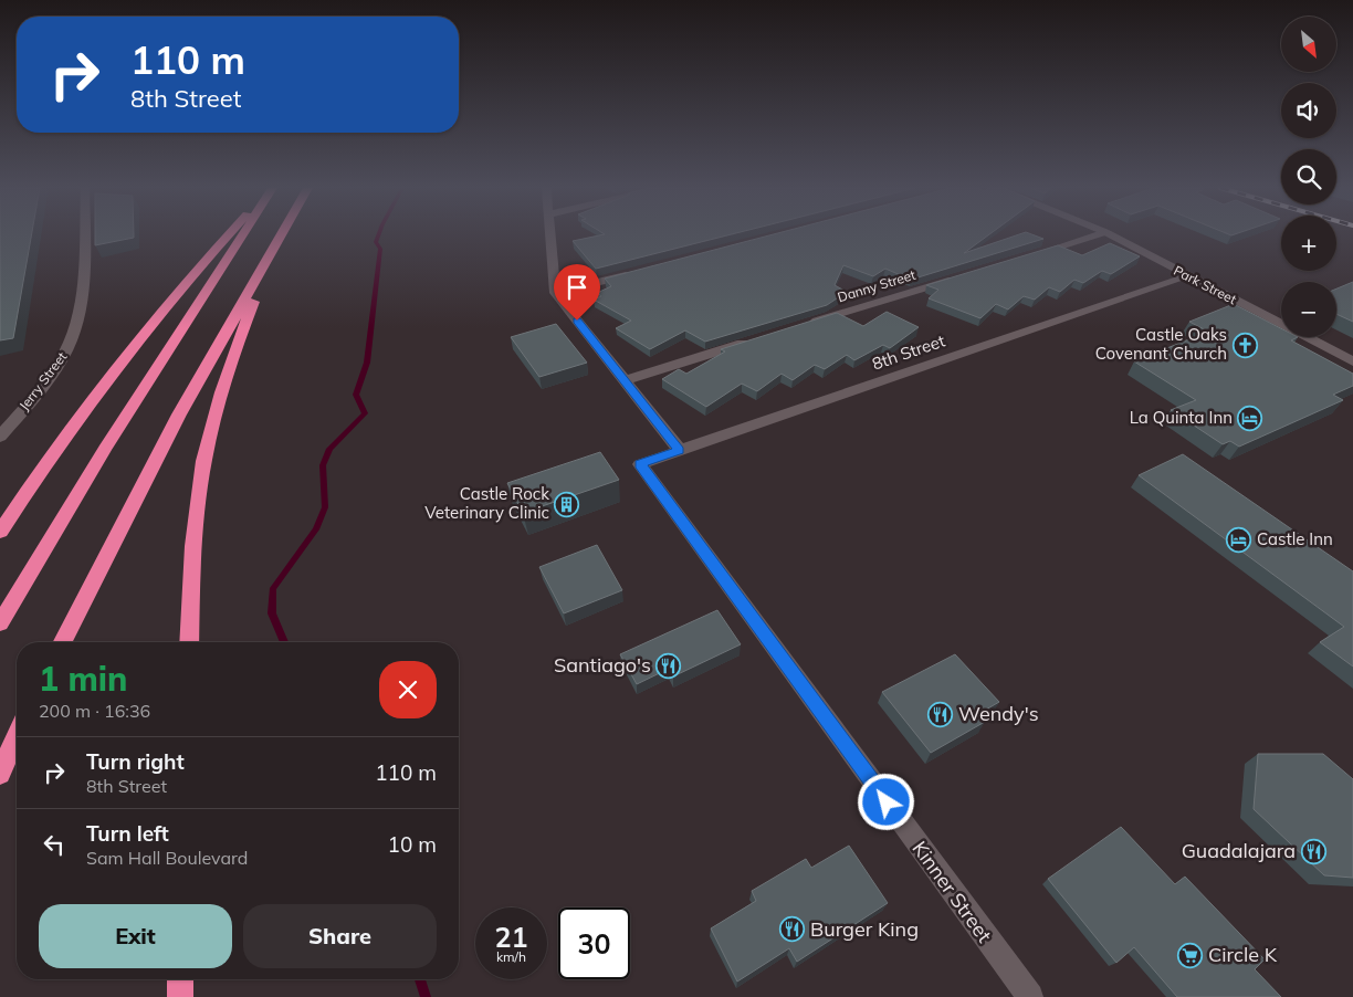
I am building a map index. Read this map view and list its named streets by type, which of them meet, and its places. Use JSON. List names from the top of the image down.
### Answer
{
  "streets": {
    "street": [
      "Park Street",
      "Danny Street",
      "8th Street",
      "Jerry Street",
      "Kinner Street"
    ]
  },
  "crossings": [
    ["Park Street", "8th Street"],
    ["8th Street", "Kinner Street"]
  ],
  "places": {
    "church": ["Castle Oaks Covenant Church"],
    "hotel": ["La Quinta Inn", "Castle Inn"],
    "building": ["Castle Rock Veterinary Clinic"],
    "restaurant": [
      "Santiago's",
      "Wendy's",
      "Guadalajara",
      "Burger King"
    ],
    "supermarket": ["Circle K"]
  },
  "north": "bottom right",
  "page": {
    "map_buttons": ["+", "−"],
    "turn": ["110 m", "8th Street"],
    "heading": ["1 min", "200 m · 16:36"],
    "list": [
      {
        "name": "Turn right",
        "note": "8th Street",
        "value": "110 m"
      },
      {
        "name": "Turn left",
        "note": "Sam Hall Boulevard",
        "value": "10 m"
      }
    ],
    "buttons": ["Exit", "Share"],
    "speed": "21 km/h",
    "limit": "30"
  }
}
